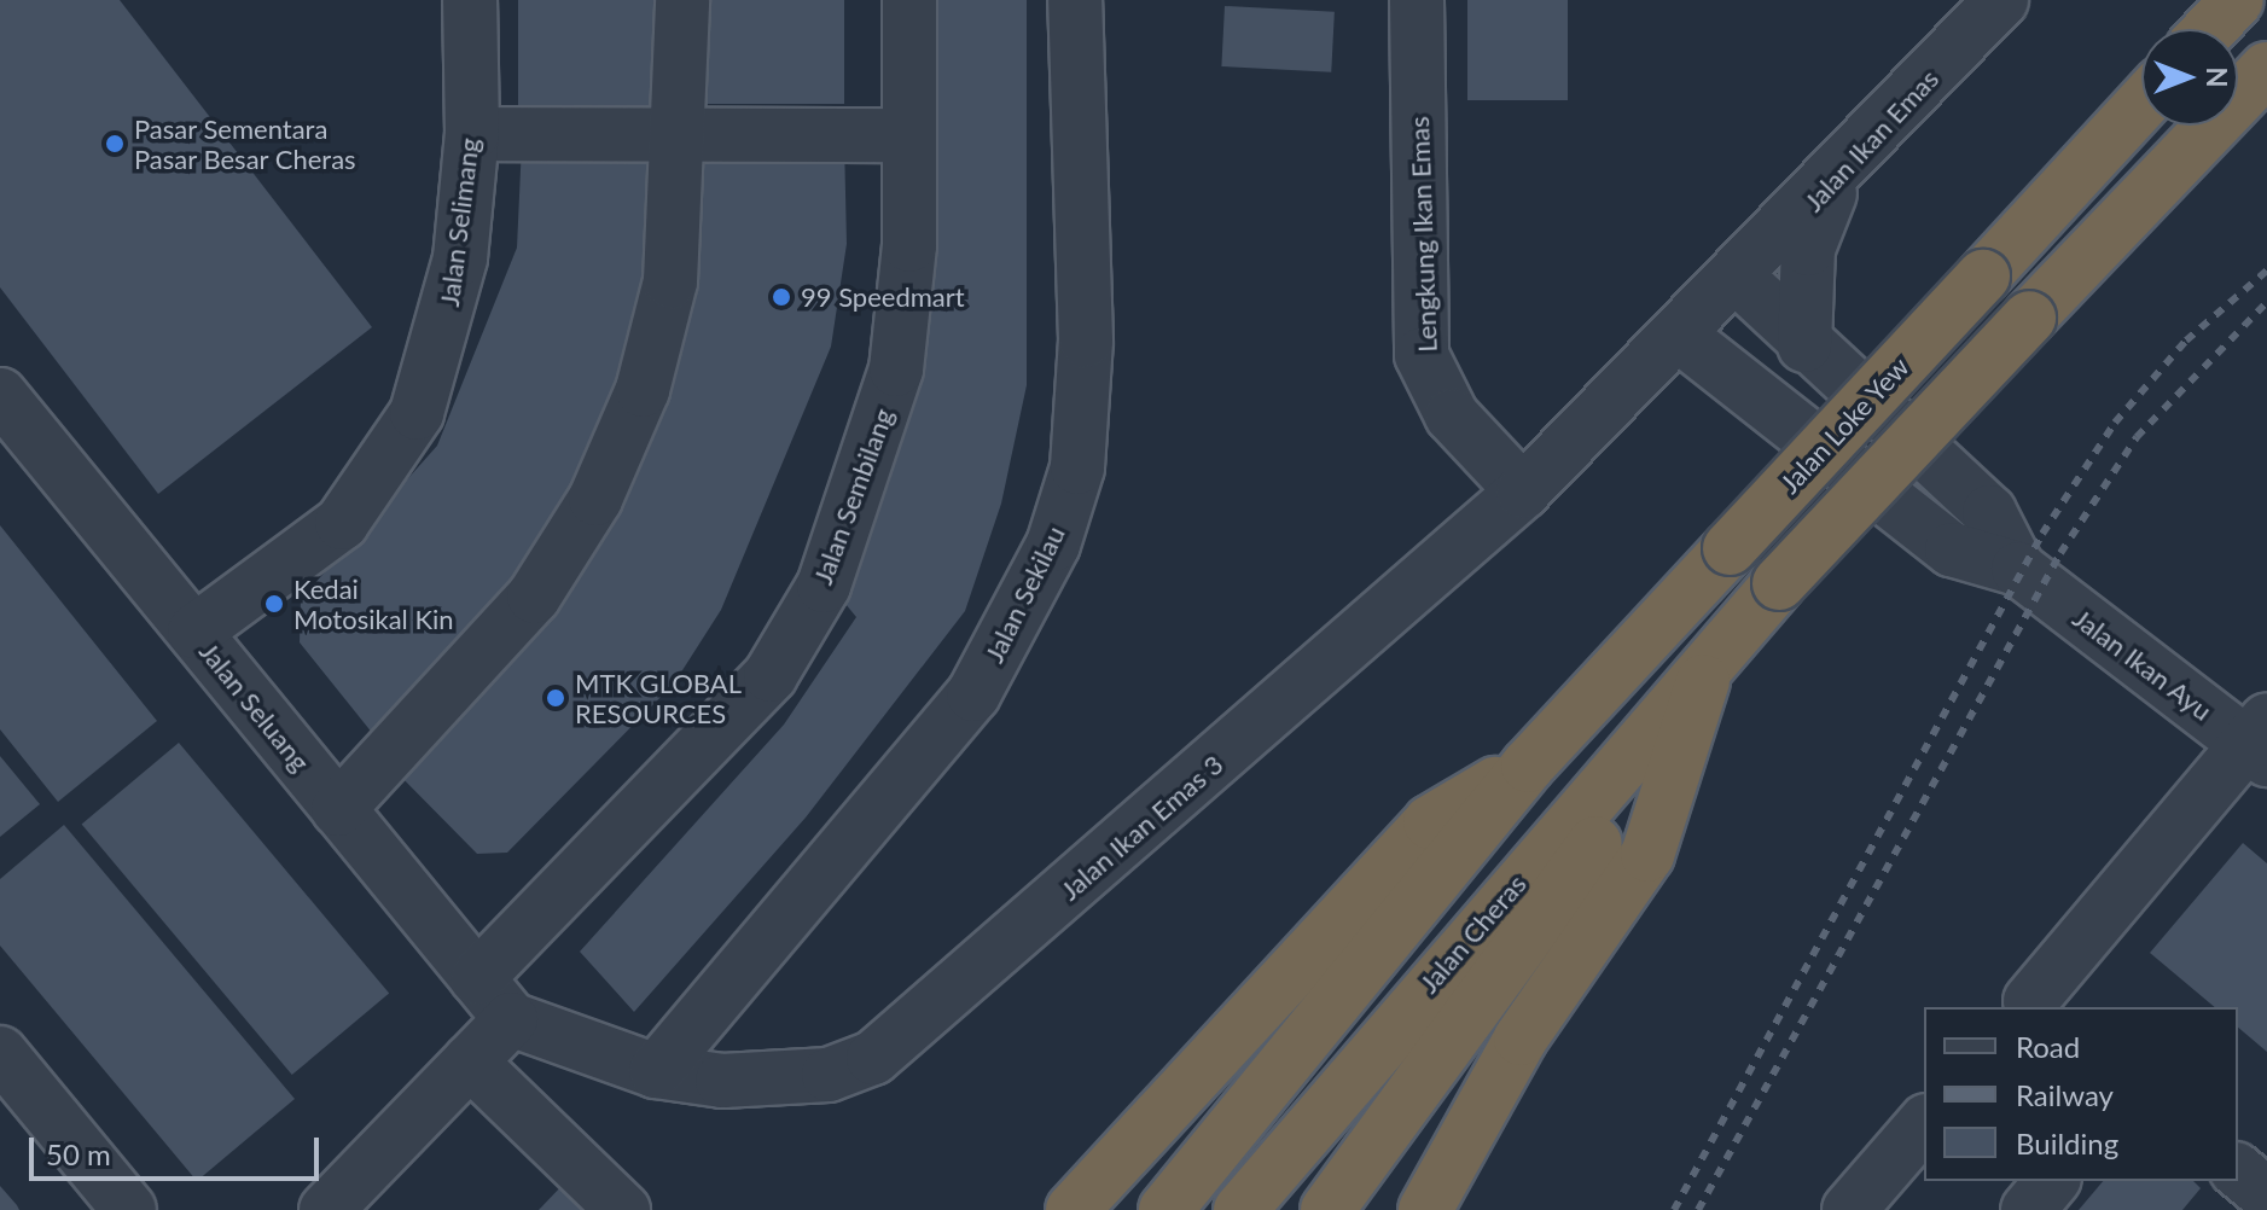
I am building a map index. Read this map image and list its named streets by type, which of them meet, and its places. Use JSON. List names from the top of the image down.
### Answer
{
  "streets": {
    "highway": ["Jalan Loke Yew", "Jalan Cheras"],
    "street": [
      "Jalan Ikan Emas",
      "Jalan Selimang",
      "Lengkung Ikan Emas",
      "Jalan Sembilang",
      "Jalan Sekilau",
      "Jalan Ikan Ayu",
      "Jalan Seluang",
      "Jalan Ikan Emas 3"
    ]
  },
  "crossings": [
    ["Jalan Ikan Emas", "Jalan Ikan Ayu"],
    ["Jalan Ikan Emas", "Jalan Ikan Emas 3"],
    ["Jalan Selimang", "Jalan Seluang"],
    ["Lengkung Ikan Emas", "Jalan Ikan Emas 3"],
    ["Jalan Sembilang", "Jalan Seluang"],
    ["Jalan Sekilau", "Jalan Ikan Emas 3"],
    ["Jalan Ikan Ayu", "Jalan Ikan Emas 3"],
    ["Jalan Seluang", "Jalan Ikan Emas 3"]
  ],
  "places": [
    "Pasar Sementara Pasar Besar Cheras",
    "99 Speedmart",
    "Kedai Motosikal Kin",
    "MTK GLOBAL RESOURCES"
  ],
  "legend": ["Road", "Railway", "Building"],
  "scale_bar": "50 m",
  "north": "right"
}
